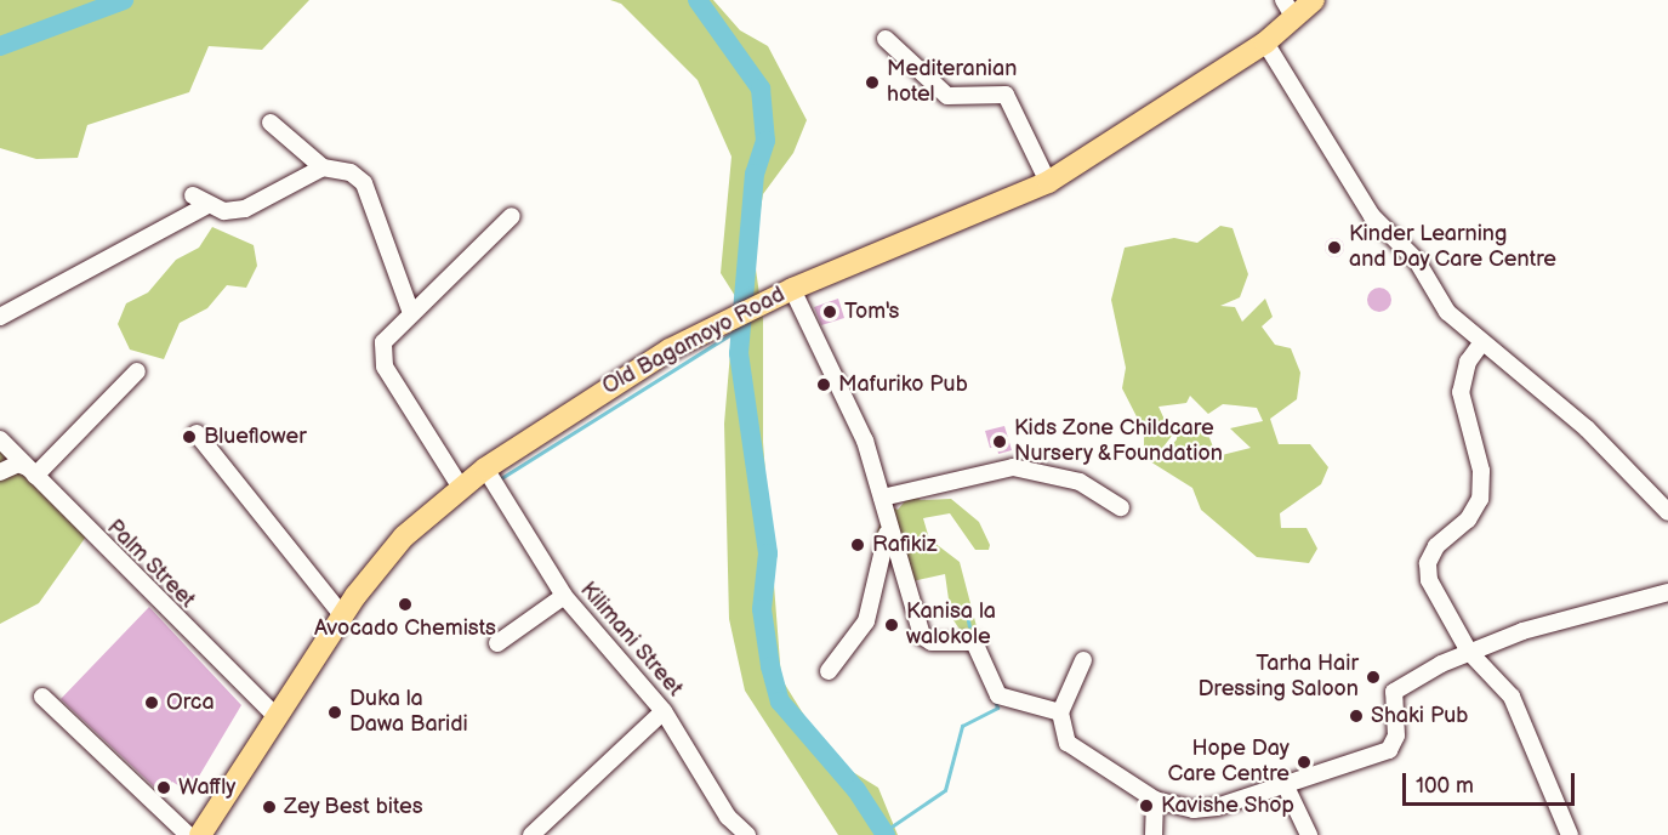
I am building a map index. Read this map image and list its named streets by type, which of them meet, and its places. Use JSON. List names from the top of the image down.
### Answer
{
  "streets": {
    "main road": ["Old Bagamoyo Road"],
    "street": ["Palm Street", "Kilimani Street"]
  },
  "crossings": [
    ["Old Bagamoyo Road", "Palm Street"],
    ["Old Bagamoyo Road", "Kilimani Street"]
  ],
  "places": [
    "Mediteranian hotel",
    "Kinder Learning and Day Care Centre",
    "Tom's",
    "Mafuriko Pub",
    "Blueflower",
    "Kids Zone Childcare Nursery &Foundation",
    "Rafikiz",
    "Avocado Chemists",
    "Kanisa la walokole",
    "Tarha Hair Dressing Saloon",
    "Orca",
    "Duka la Dawa Baridi",
    "Shaki Pub",
    "Hope Day Care Centre",
    "Waffly",
    "Kavishe Shop",
    "Zey Best bites"
  ],
  "scale_bar": "100 m"
}
